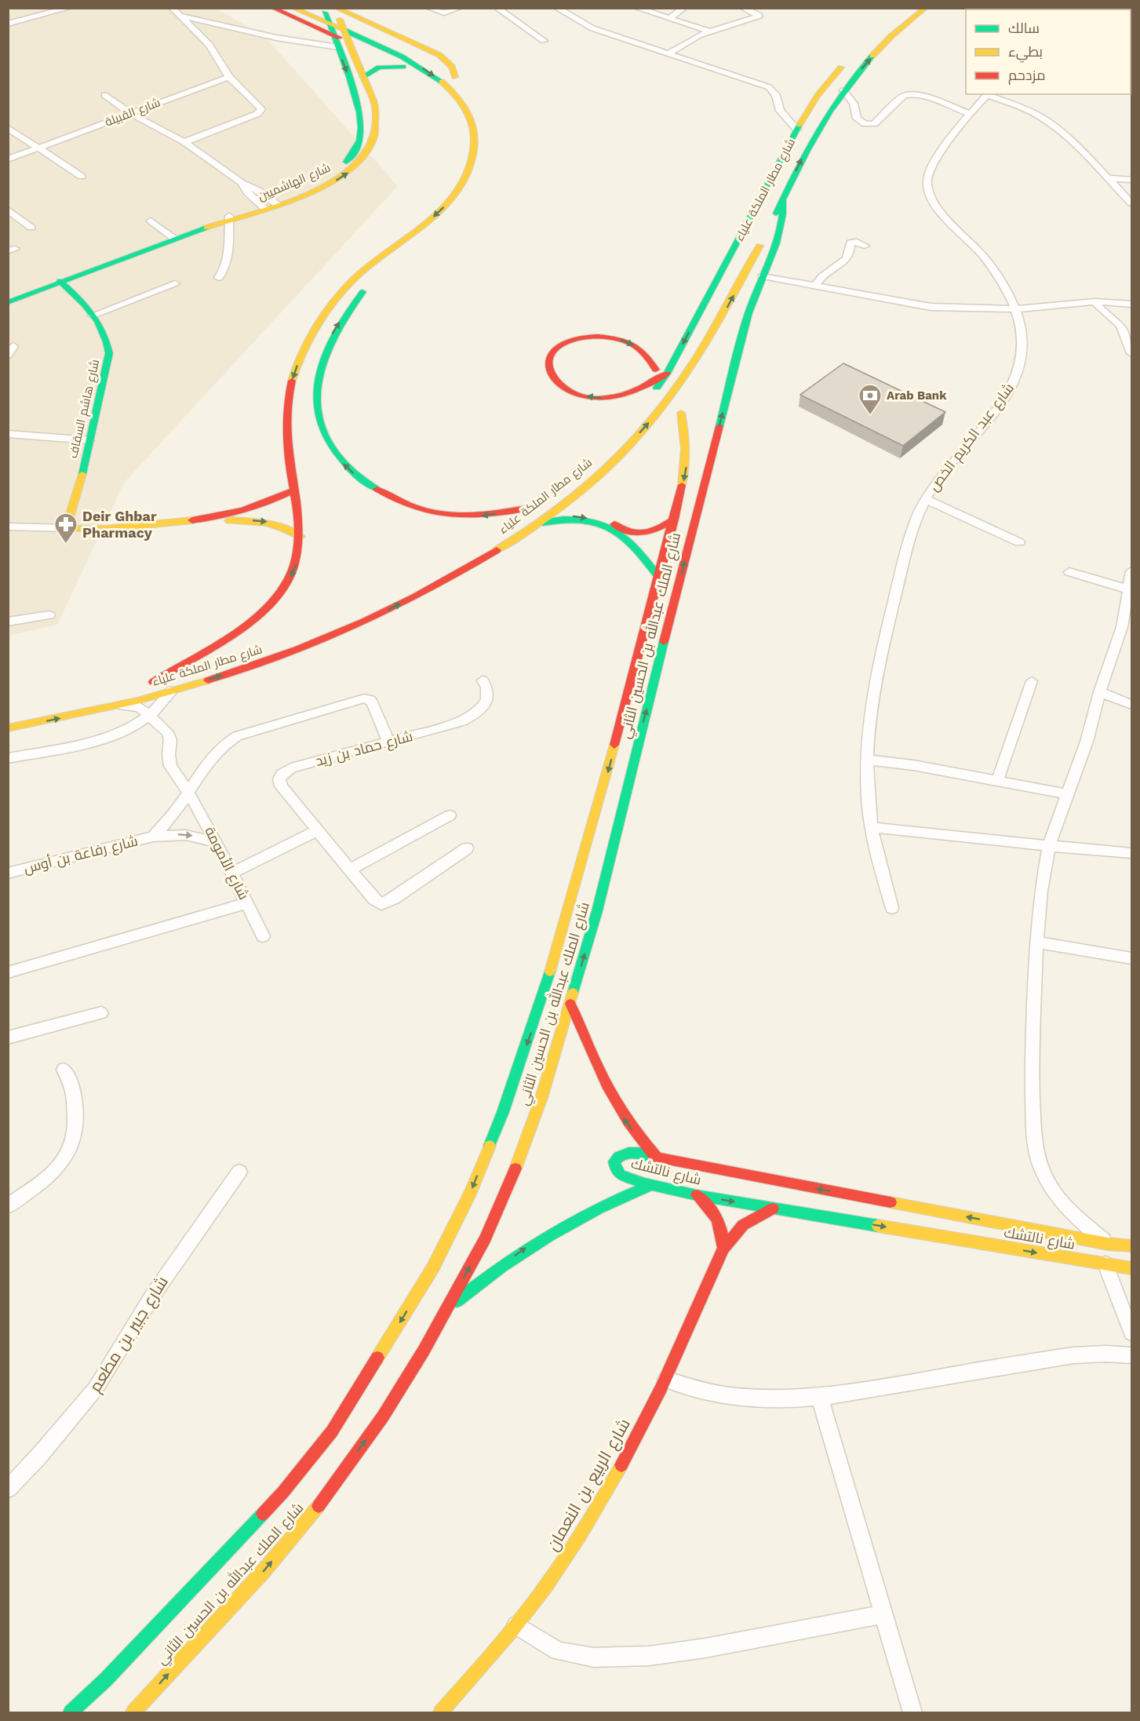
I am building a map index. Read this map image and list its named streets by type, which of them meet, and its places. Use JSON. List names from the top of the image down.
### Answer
{
  "streets": {
    "main road": [
      "شارع الهاشميين",
      "شارع مطار الملكة علياء",
      "شارع هاشم السقاف",
      "شارع الملك عبدالله بن الحسين الثاني",
      "شارع نالتشك",
      "شارع الربيع بن النعمان"
    ],
    "street": [
      "شارع القبيلة",
      "شارع عبد الكريم الخص",
      "شارع حماد بن زيد",
      "شارع رفاعة بن أوس",
      "شارع الأمومة",
      "شارع جبير بن مطعم"
    ]
  },
  "crossings": [
    ["شارع الهاشميين", "شارع هاشم السقاف"],
    ["شارع مطار الملكة علياء", "شارع الملك عبدالله بن الحسين الثاني"],
    ["شارع مطار الملكة علياء", "شارع الأمومة"],
    ["شارع حماد بن زيد", "شارع رفاعة بن أوس"],
    ["شارع رفاعة بن أوس", "شارع الأمومة"],
    ["شارع نالتشك", "شارع الربيع بن النعمان"]
  ],
  "places": {
    "bank": ["Arab Bank"],
    "pharmacy": ["Deir Ghbar Pharmacy"]
  },
  "legend": ["سالك", "بطيء", "مزدحم"]
}
